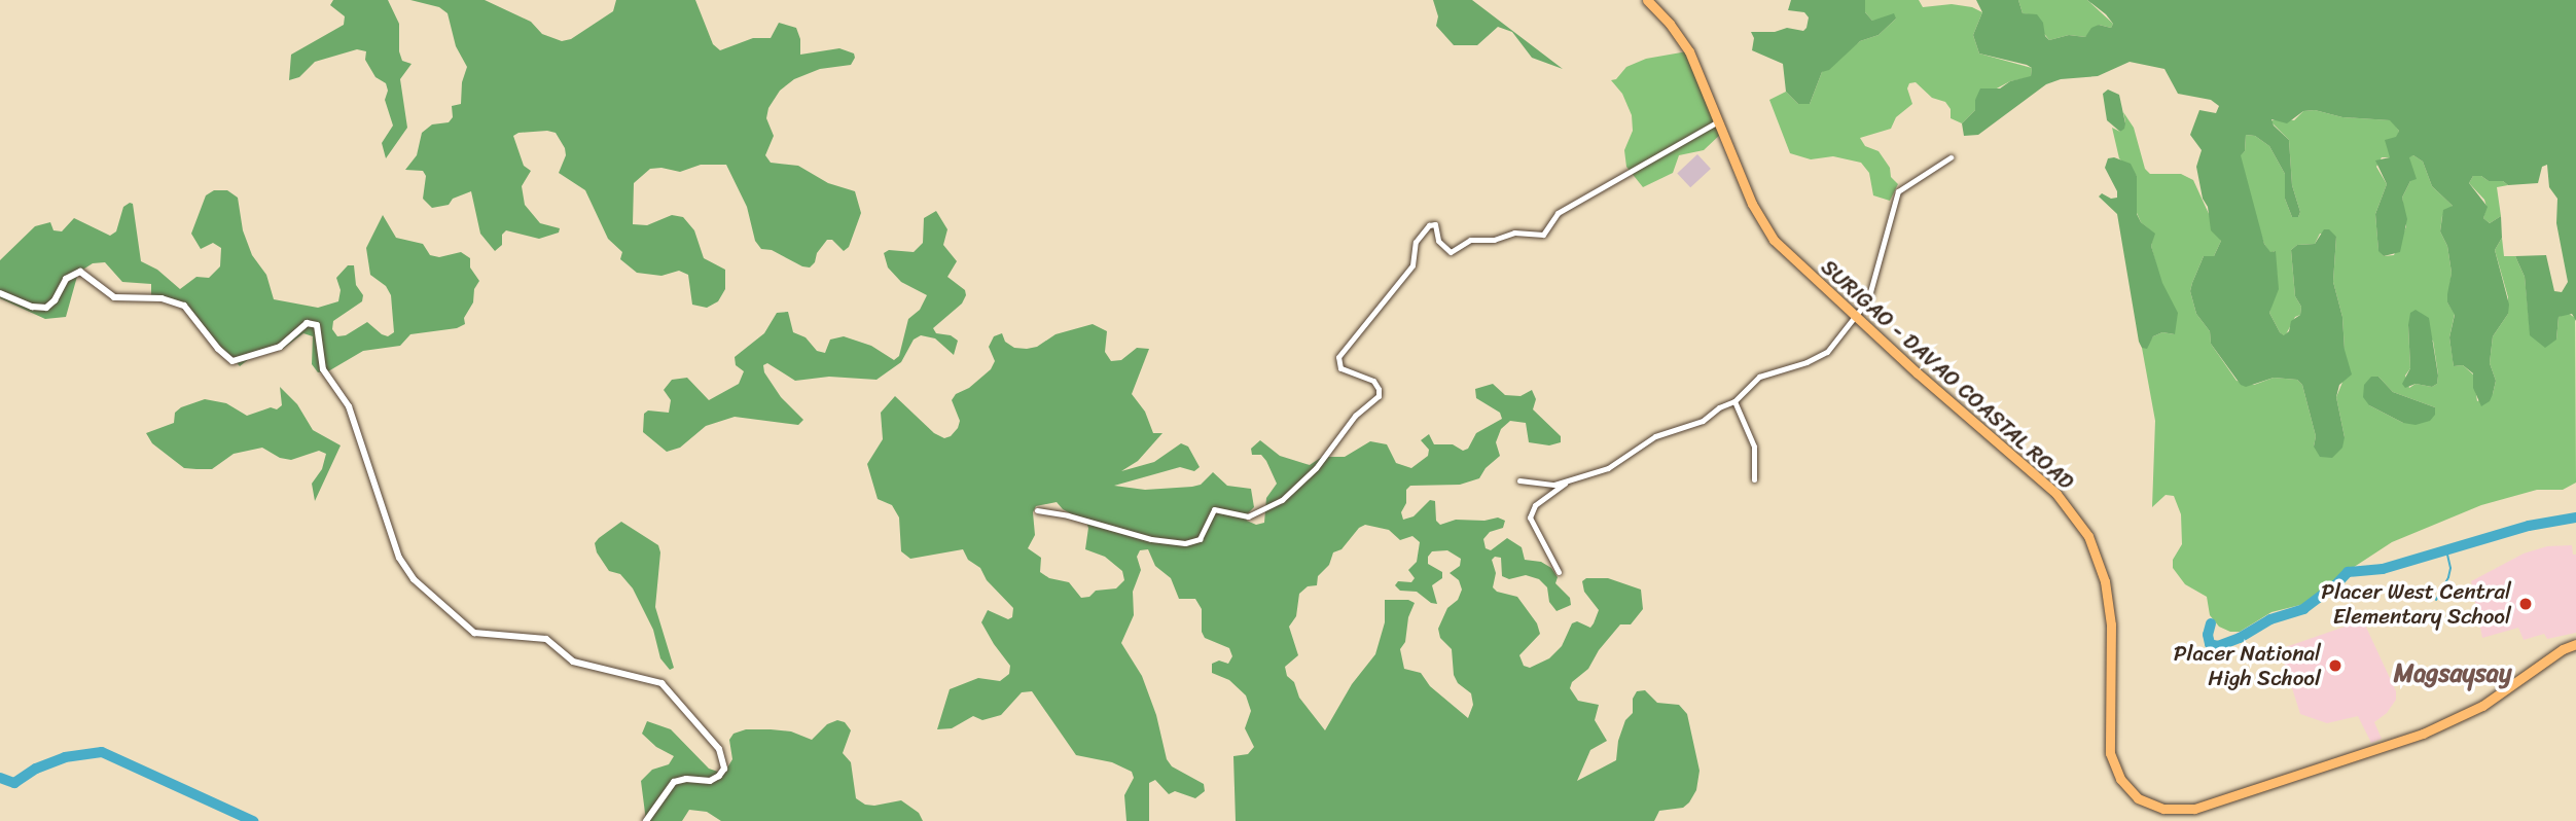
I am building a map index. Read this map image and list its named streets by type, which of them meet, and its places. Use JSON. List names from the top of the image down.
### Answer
{
  "streets": {
    "highway": ["SURIGAO - DAVAO COASTAL ROAD"]
  },
  "districts": ["Magsaysay"],
  "places": ["Placer West Central Elementary School", "Placer National High School"]
}
